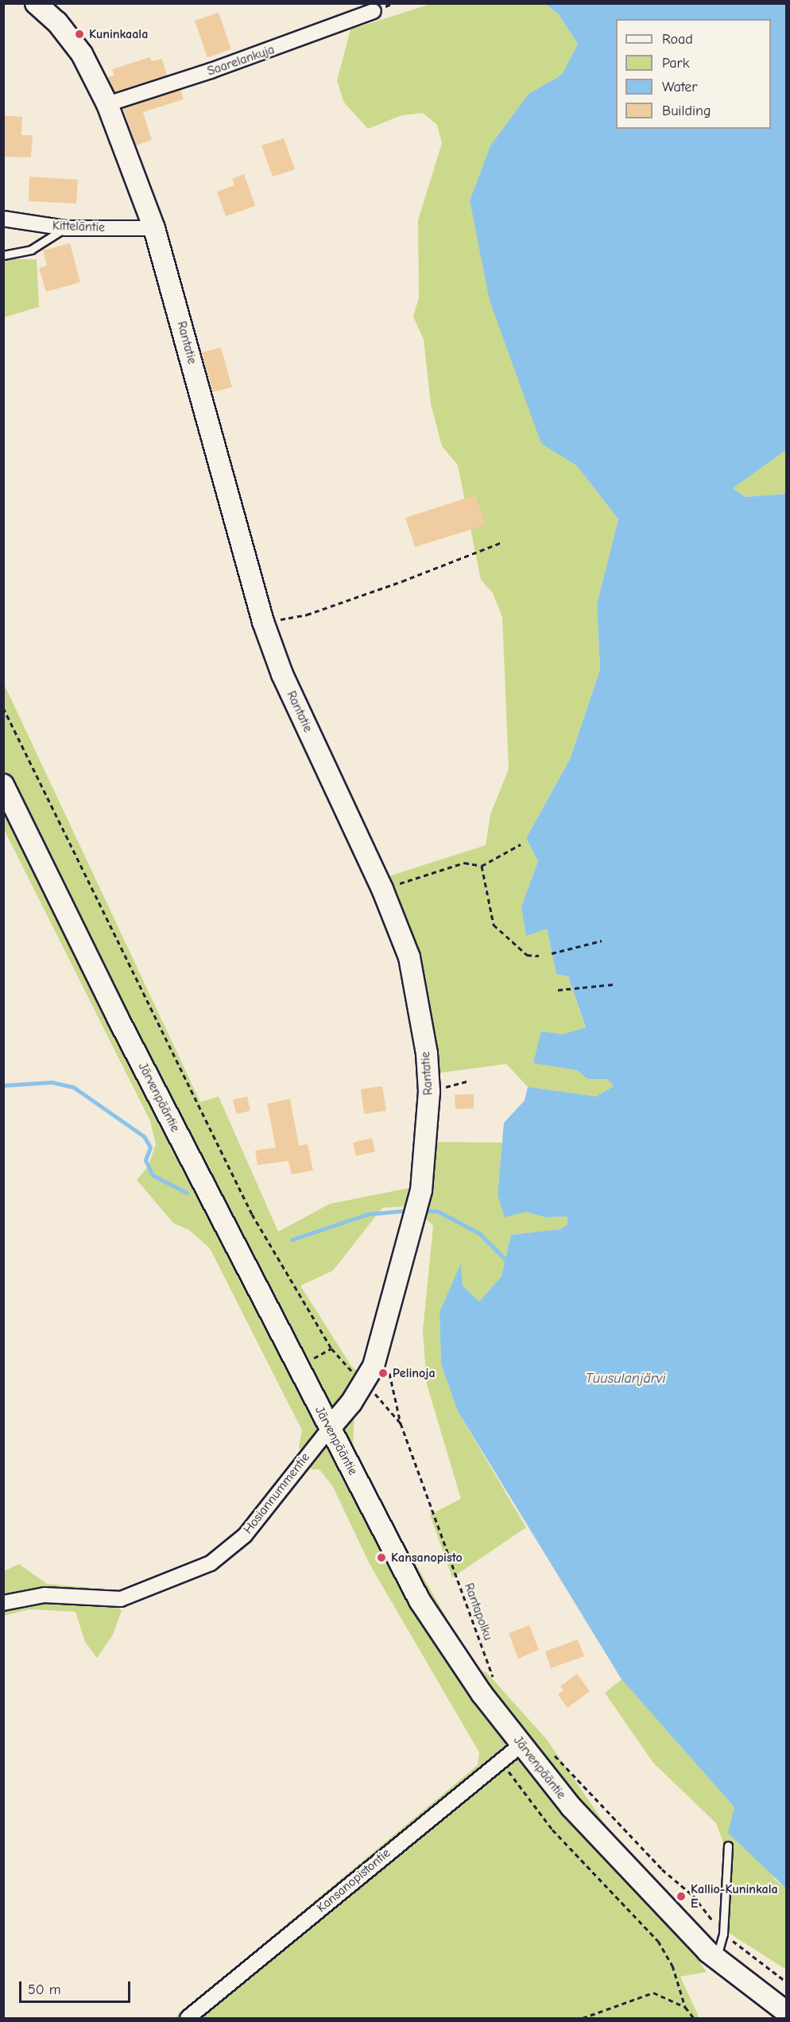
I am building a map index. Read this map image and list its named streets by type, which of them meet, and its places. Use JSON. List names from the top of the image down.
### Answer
{
  "streets": {
    "street": [
      "Saarelankuja",
      "Kitteläntie",
      "Rantatie",
      "Järvenpääntie",
      "Hosiannummentie",
      "Kansanopistontie"
    ],
    "path": ["Rantapolku"]
  },
  "crossings": [
    ["Saarelankuja", "Rantatie"],
    ["Kitteläntie", "Rantatie"],
    ["Rantatie", "Järvenpääntie"],
    ["Rantatie", "Hosiannummentie"],
    ["Rantatie", "Rantapolku"],
    ["Järvenpääntie", "Hosiannummentie"],
    ["Järvenpääntie", "Kansanopistontie"]
  ],
  "water": ["Tuusulanjärvi"],
  "places": [
    "Kuninkaala",
    "Pelinoja",
    "Kansanopisto",
    "Kallio-Kuninkala E"
  ],
  "legend": [
    "Road",
    "Park",
    "Water",
    "Building"
  ],
  "scale_bar": "50 m"
}
